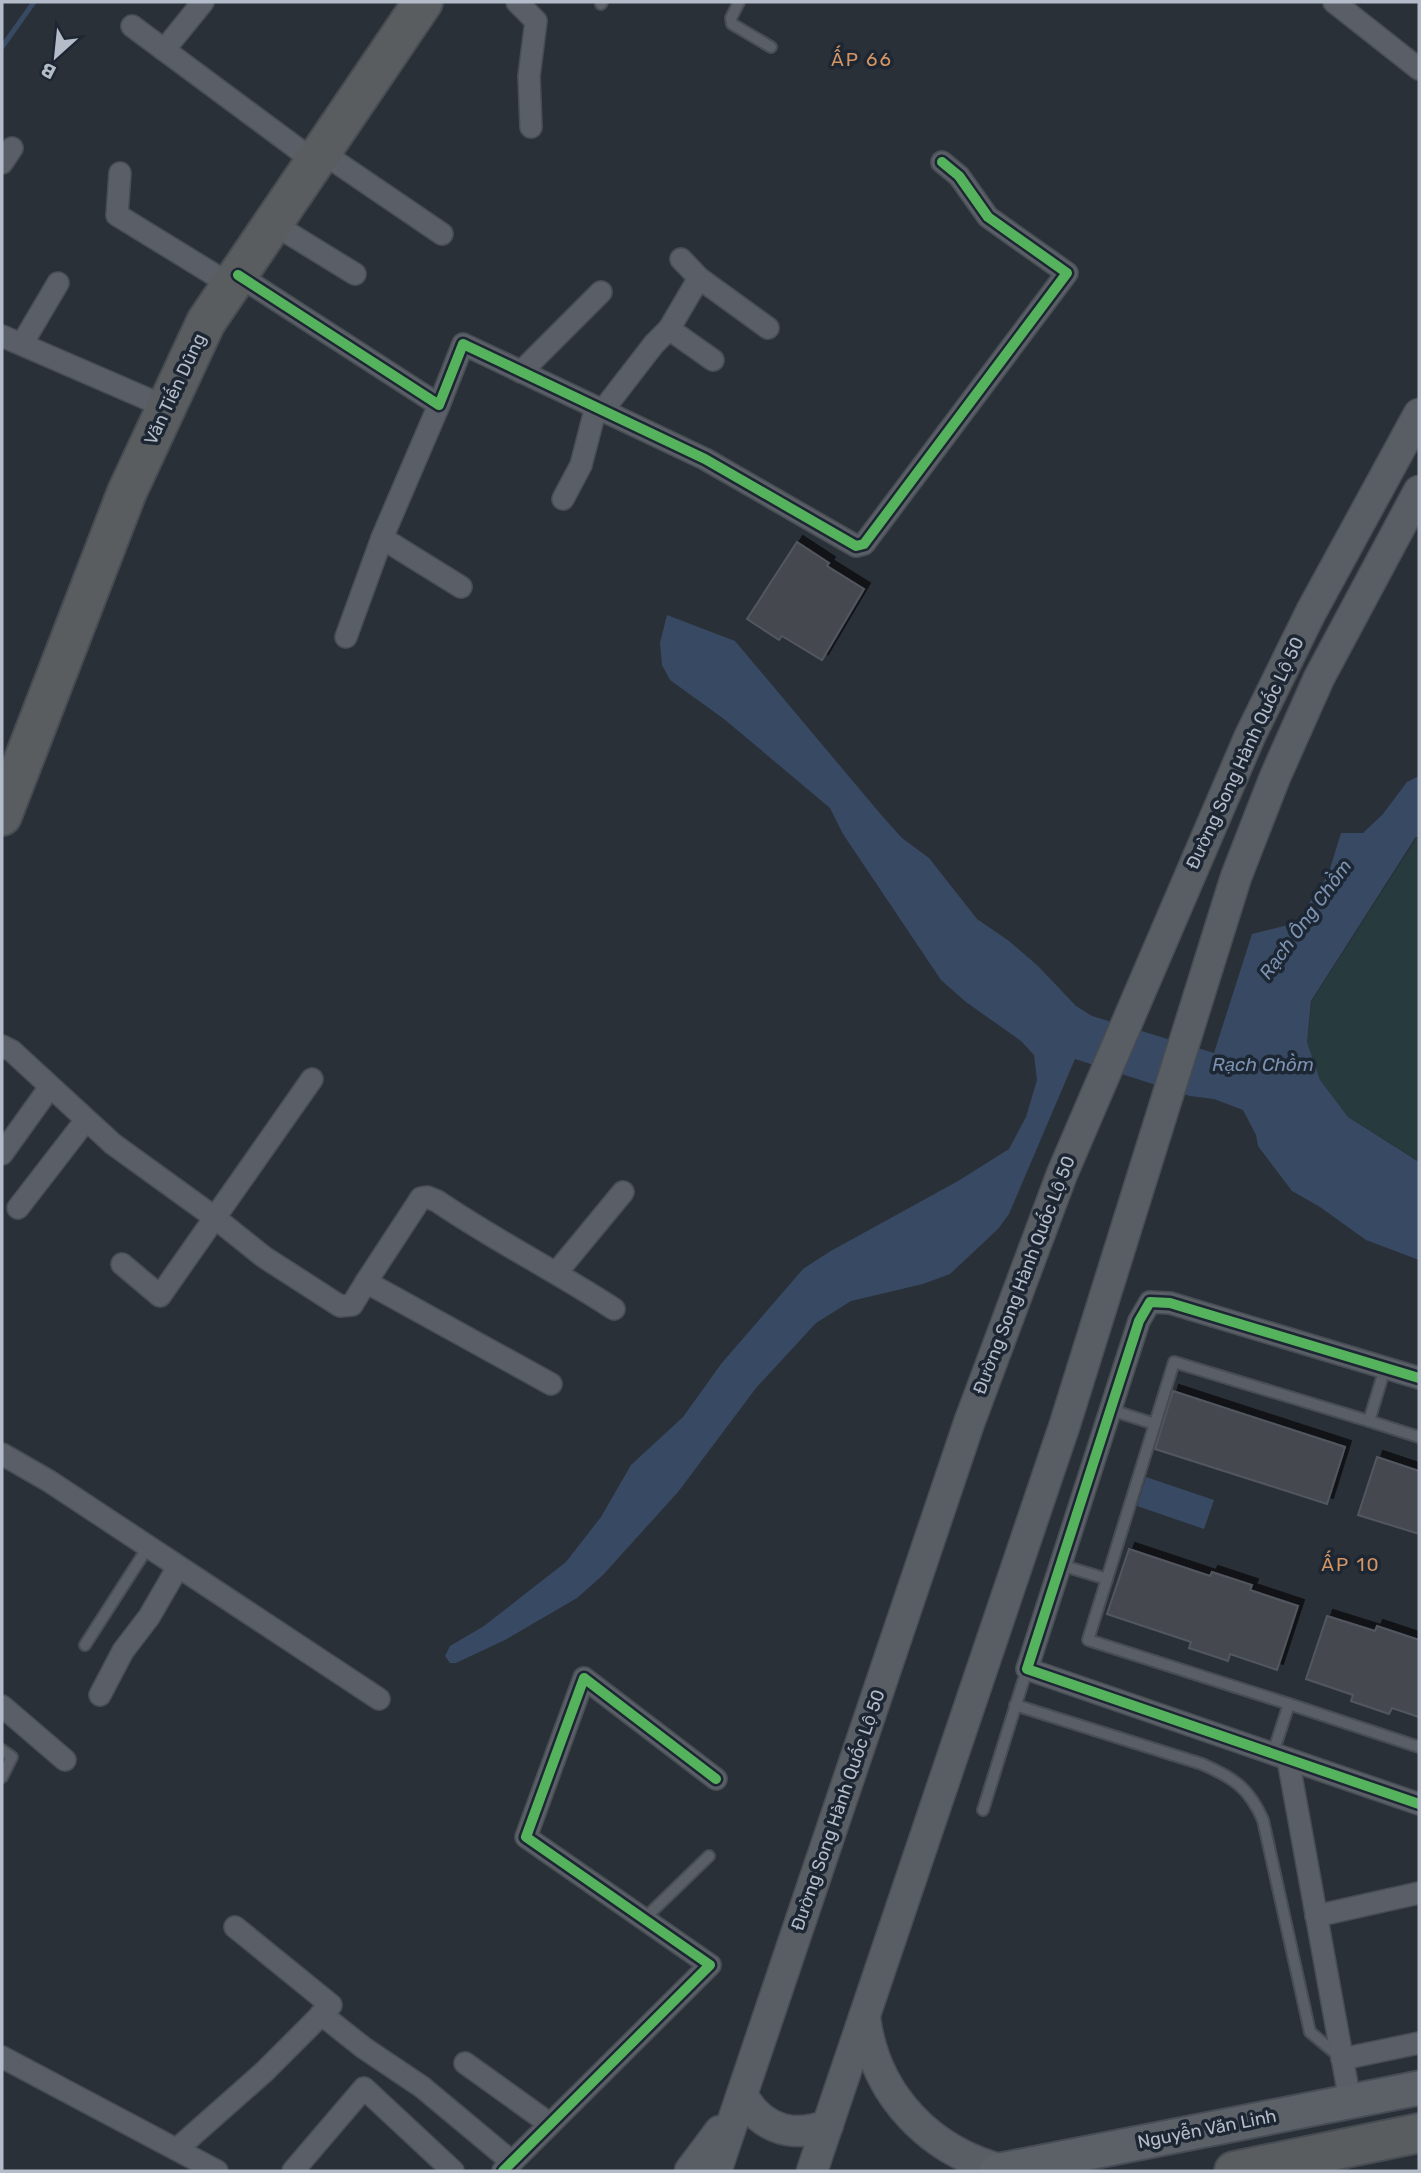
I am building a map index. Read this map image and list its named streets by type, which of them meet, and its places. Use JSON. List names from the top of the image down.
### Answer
{
  "streets": {
    "highway": ["Văn Tiến Dũng"],
    "main road": ["Đường Song Hành Quốc Lộ 50", "Nguyễn Văn Linh"]
  },
  "districts": ["ẤP 66", "ẤP 10"],
  "water": ["Rạch Ông Chồm", "Rạch Chồm"],
  "north": "bottom left"
}
